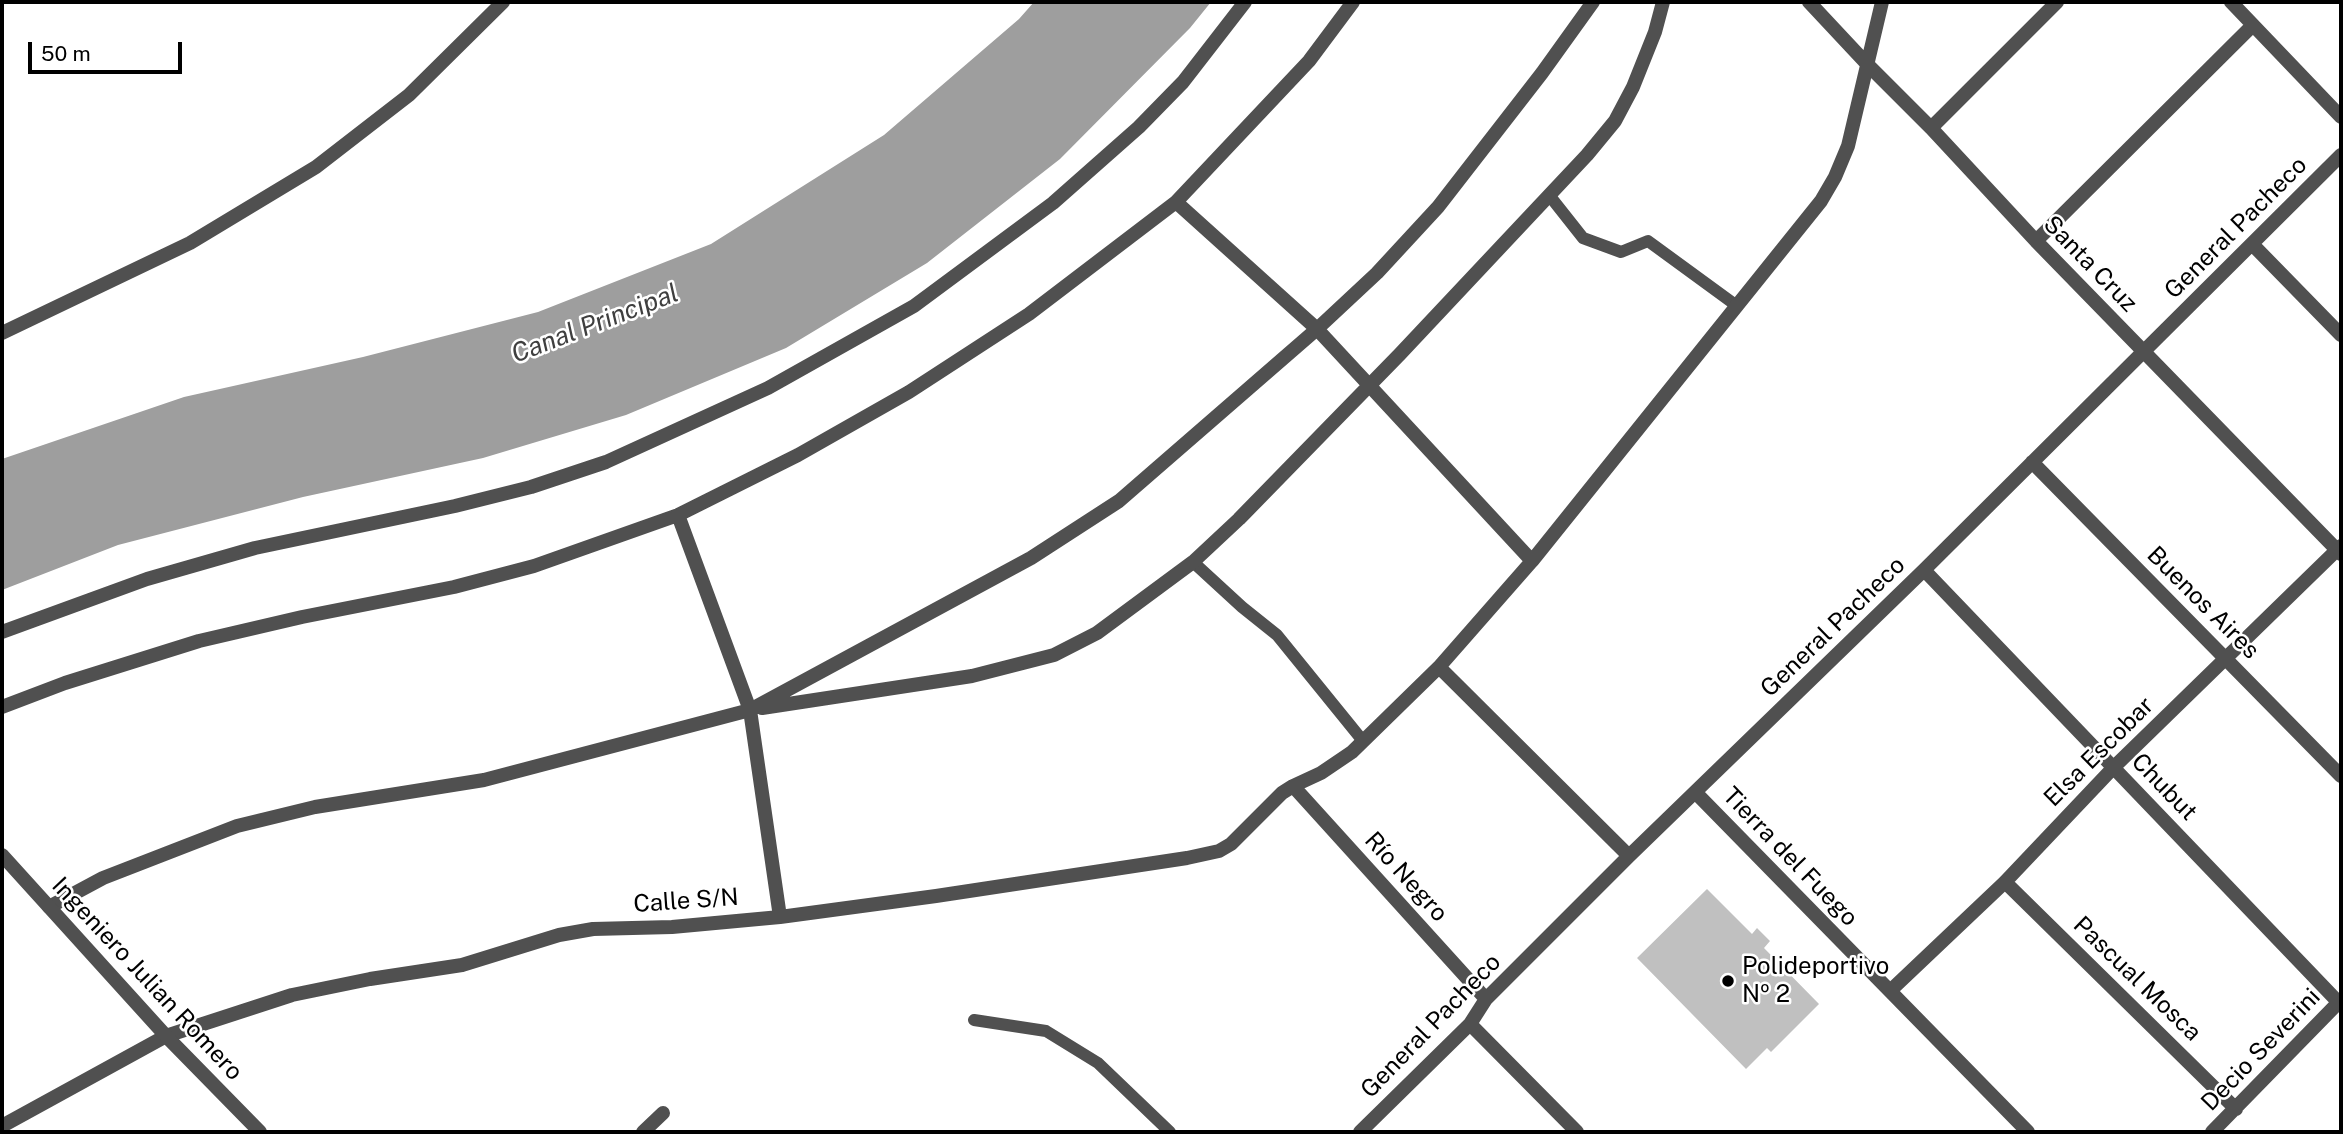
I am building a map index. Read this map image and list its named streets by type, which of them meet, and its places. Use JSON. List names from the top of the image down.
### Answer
{
  "streets": {
    "street": [
      "General Pacheco",
      "Santa Cruz",
      "Buenos Aires",
      "Elsa Escobar",
      "Chubut",
      "Tierra del Fuego",
      "Río Negro",
      "Calle S/N",
      "Ingeniero Julian Romero",
      "Pascual Mosca",
      "Decio Severini"
    ]
  },
  "crossings": [
    ["General Pacheco", "Santa Cruz"],
    ["General Pacheco", "Buenos Aires"],
    ["General Pacheco", "Chubut"],
    ["General Pacheco", "Tierra del Fuego"],
    ["General Pacheco", "Río Negro"],
    ["Santa Cruz", "Elsa Escobar"],
    ["Buenos Aires", "Elsa Escobar"],
    ["Elsa Escobar", "Chubut"],
    ["Elsa Escobar", "Tierra del Fuego"],
    ["Elsa Escobar", "Pascual Mosca"],
    ["Chubut", "Decio Severini"],
    ["Río Negro", "Calle S/N"],
    ["Calle S/N", "Ingeniero Julian Romero"],
    ["Pascual Mosca", "Decio Severini"]
  ],
  "water": ["Canal Principal"],
  "places": ["Polideportivo Nº 2"],
  "scale_bar": "50 m"
}
